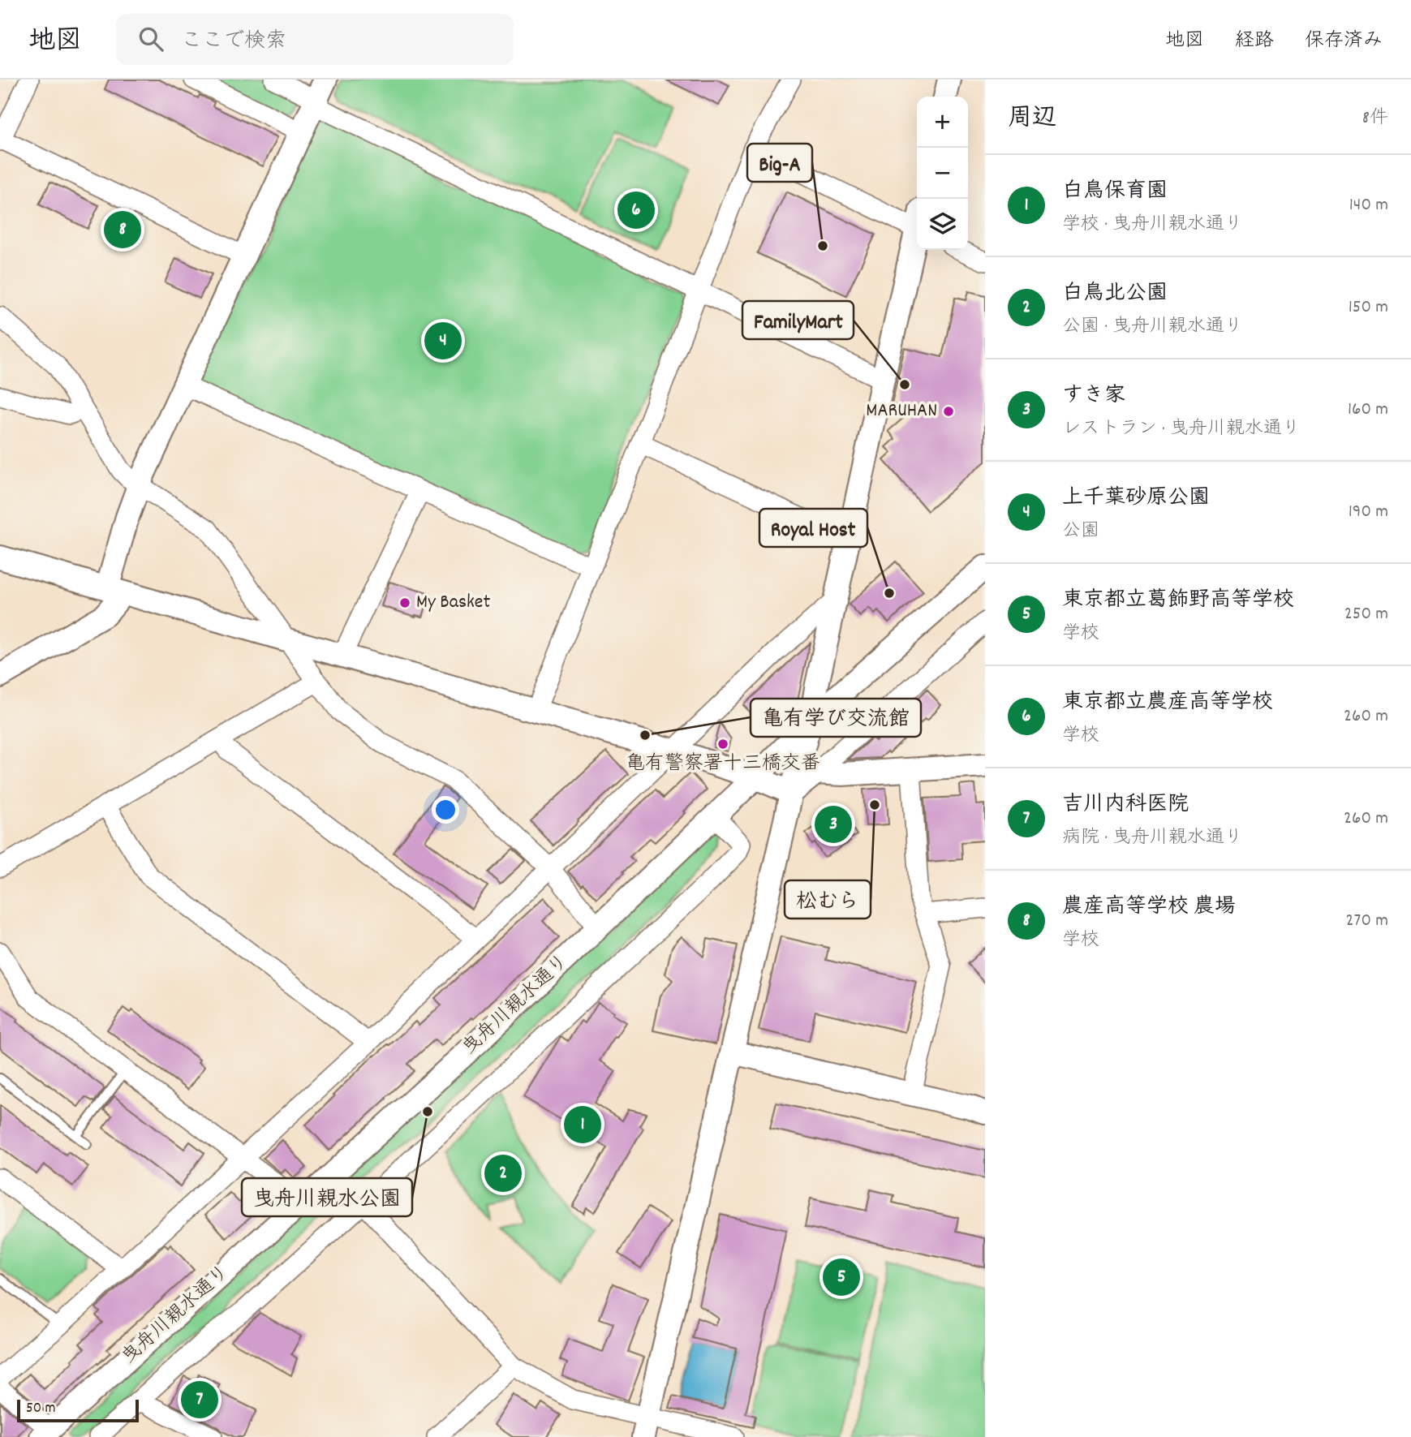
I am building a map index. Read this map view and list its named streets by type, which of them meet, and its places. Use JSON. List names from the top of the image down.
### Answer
{
  "streets": {
    "street": ["曳舟川親水通り"]
  },
  "places": [
    "Big-A",
    "FamilyMart",
    "MARUHAN",
    "Royal Host",
    "My Basket",
    "亀有学び交流館",
    "亀有警察署十三橋交番",
    "松むら",
    "曳舟川親水公園"
  ],
  "scale_bar": "50 m",
  "page": {
    "header": "地図",
    "search": "ここで検索",
    "nav": ["地図", "経路", "保存済み"],
    "heading": ["周辺", "8件"],
    "map_buttons": ["+", "−"],
    "list": [
      {
        "mark": "1",
        "name": "白鳥保育園",
        "note": "学校 · 曳舟川親水通り",
        "value": "140 m"
      },
      {
        "mark": "2",
        "name": "白鳥北公園",
        "note": "公園 · 曳舟川親水通り",
        "value": "150 m"
      },
      {
        "mark": "3",
        "name": "すき家",
        "note": "レストラン · 曳舟川親水通り",
        "value": "160 m"
      },
      {
        "mark": "4",
        "name": "上千葉砂原公園",
        "note": "公園",
        "value": "190 m"
      },
      {
        "mark": "5",
        "name": "東京都立葛飾野高等学校",
        "note": "学校",
        "value": "250 m"
      },
      {
        "mark": "6",
        "name": "東京都立農産高等学校",
        "note": "学校",
        "value": "260 m"
      },
      {
        "mark": "7",
        "name": "吉川内科医院",
        "note": "病院 · 曳舟川親水通り",
        "value": "260 m"
      },
      {
        "mark": "8",
        "name": "農産高等学校 農場",
        "note": "学校",
        "value": "270 m"
      }
    ],
    "pins": [
      "6",
      "8",
      "4",
      "3",
      "1",
      "2",
      "5",
      "7"
    ],
    "scale": "50 m"
  }
}
